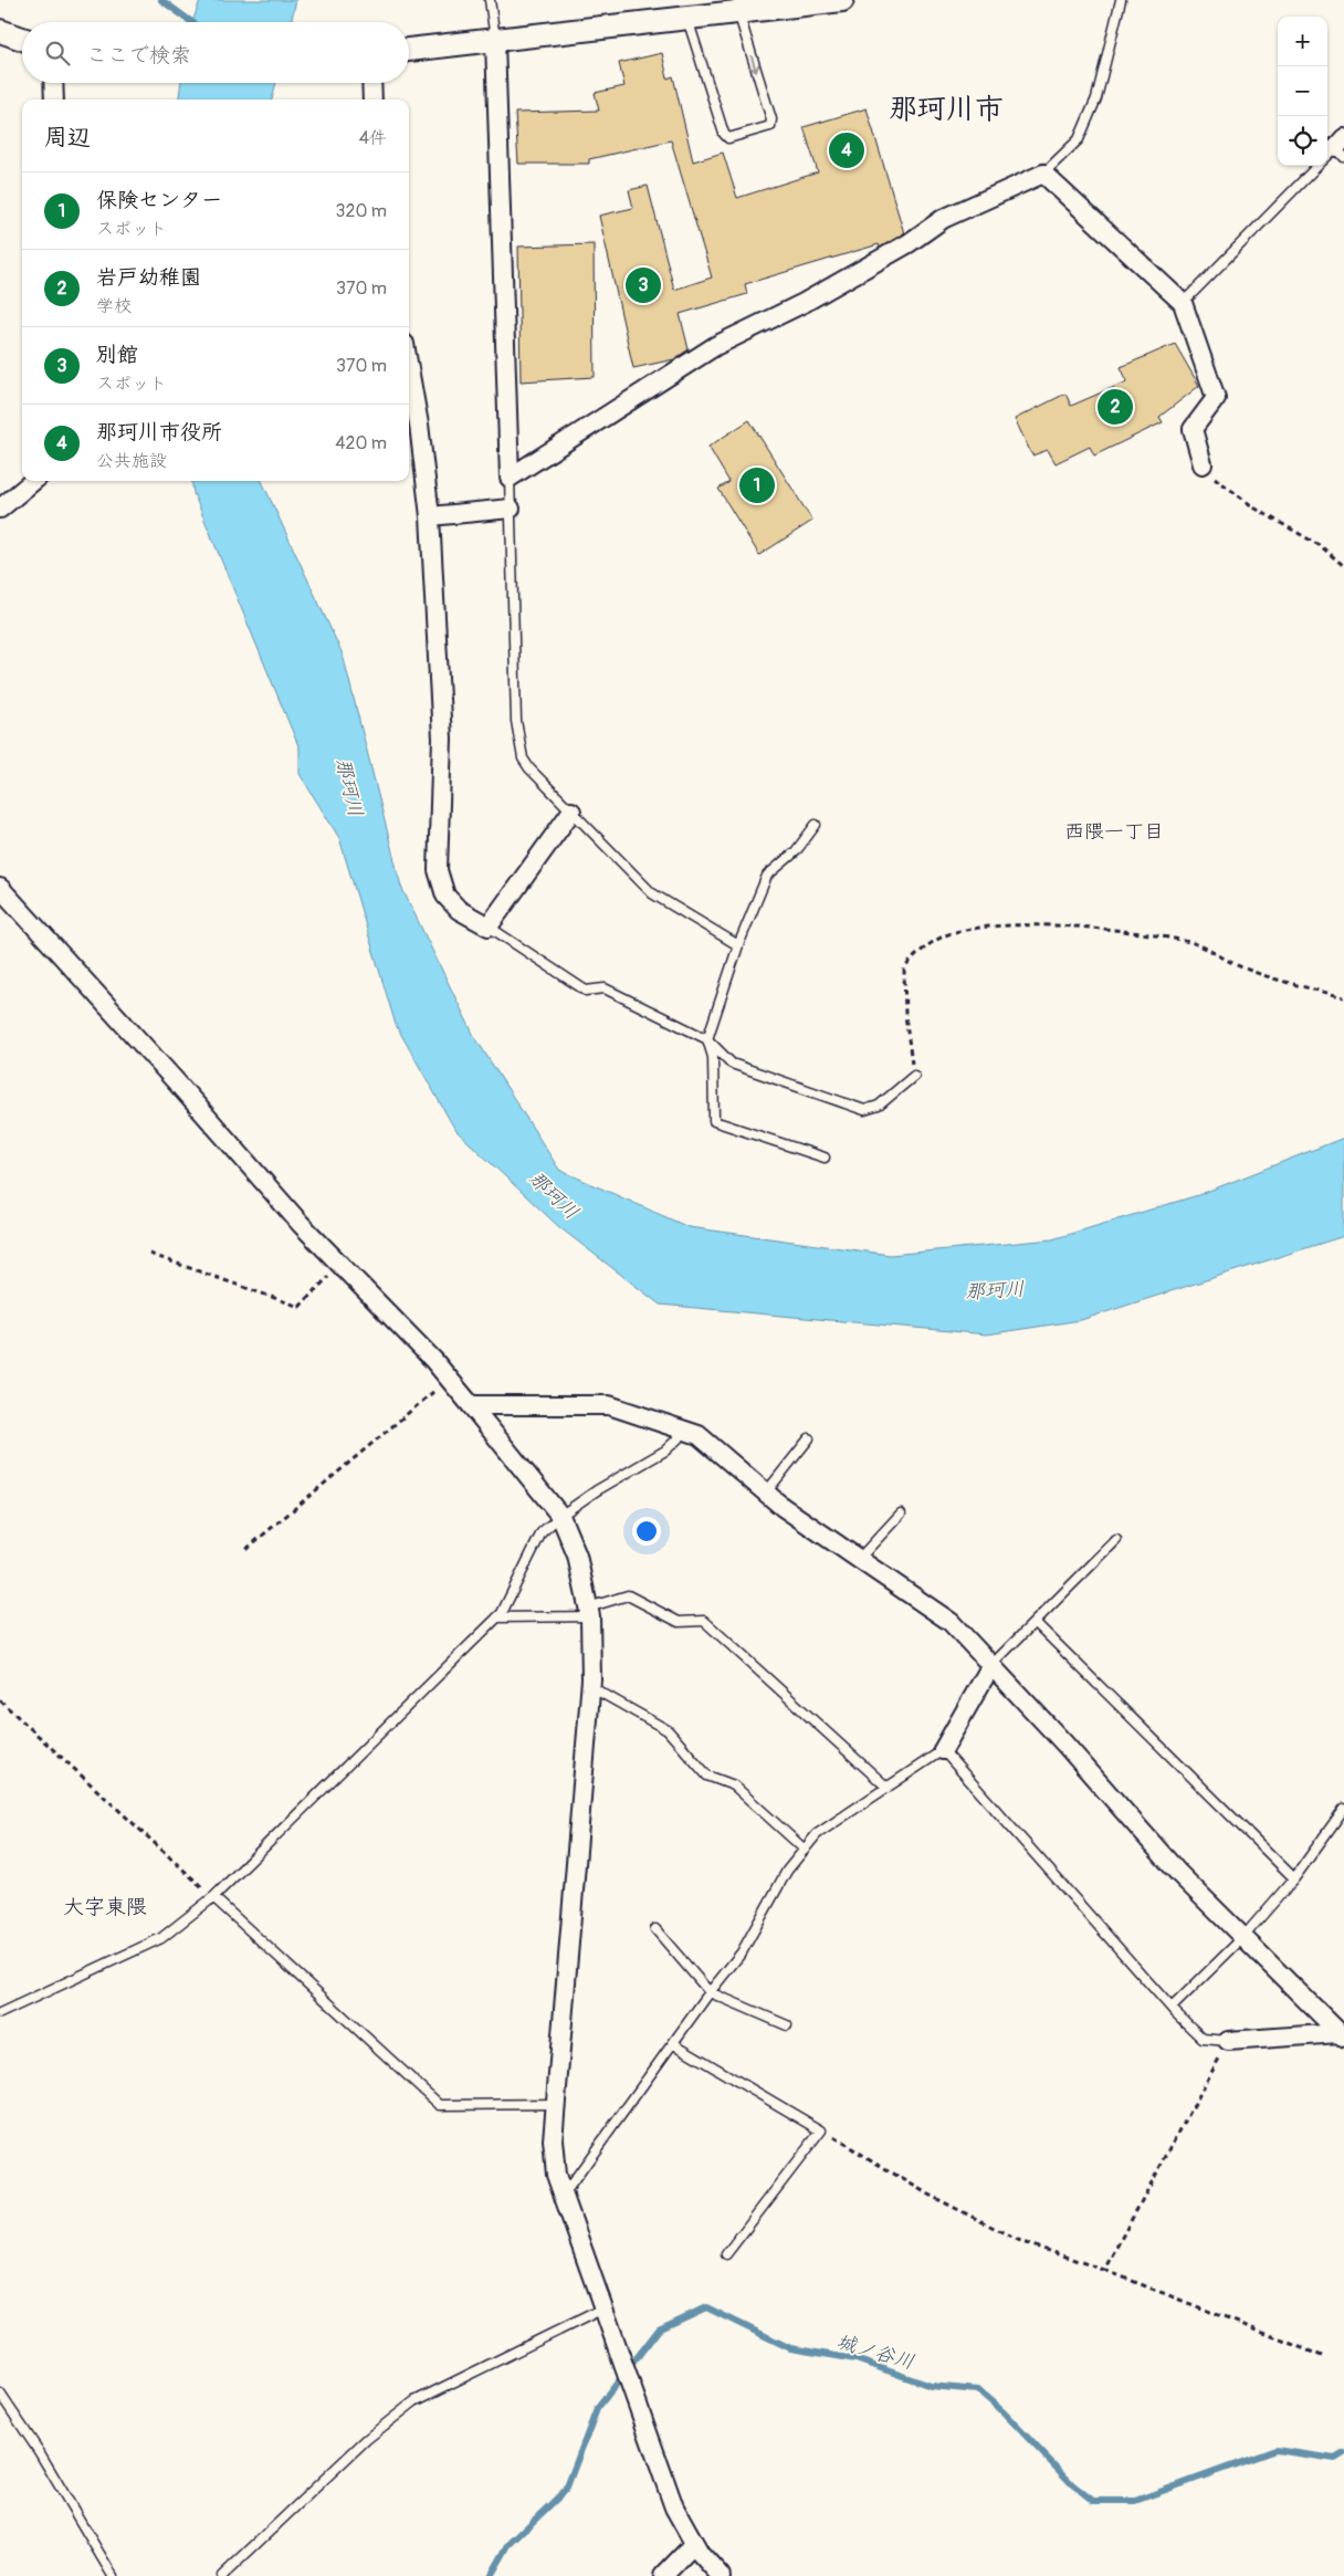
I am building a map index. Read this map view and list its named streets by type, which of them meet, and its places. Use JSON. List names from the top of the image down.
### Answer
{
  "districts": ["那珂川市", "西隈一丁目", "大字東隈"],
  "water": ["那珂川", "城ノ谷川"],
  "page": {
    "map_buttons": ["+", "−"],
    "search": "ここで検索",
    "heading": ["周辺", "4件"],
    "pins": [
      "4",
      "3",
      "2",
      "1"
    ],
    "list": [
      {
        "mark": "1",
        "name": "保険センター",
        "note": "スポット",
        "value": "320 m"
      },
      {
        "mark": "2",
        "name": "岩戸幼稚園",
        "note": "学校",
        "value": "370 m"
      },
      {
        "mark": "3",
        "name": "別館",
        "note": "スポット",
        "value": "370 m"
      },
      {
        "mark": "4",
        "name": "那珂川市役所",
        "note": "公共施設",
        "value": "420 m"
      }
    ]
  }
}
